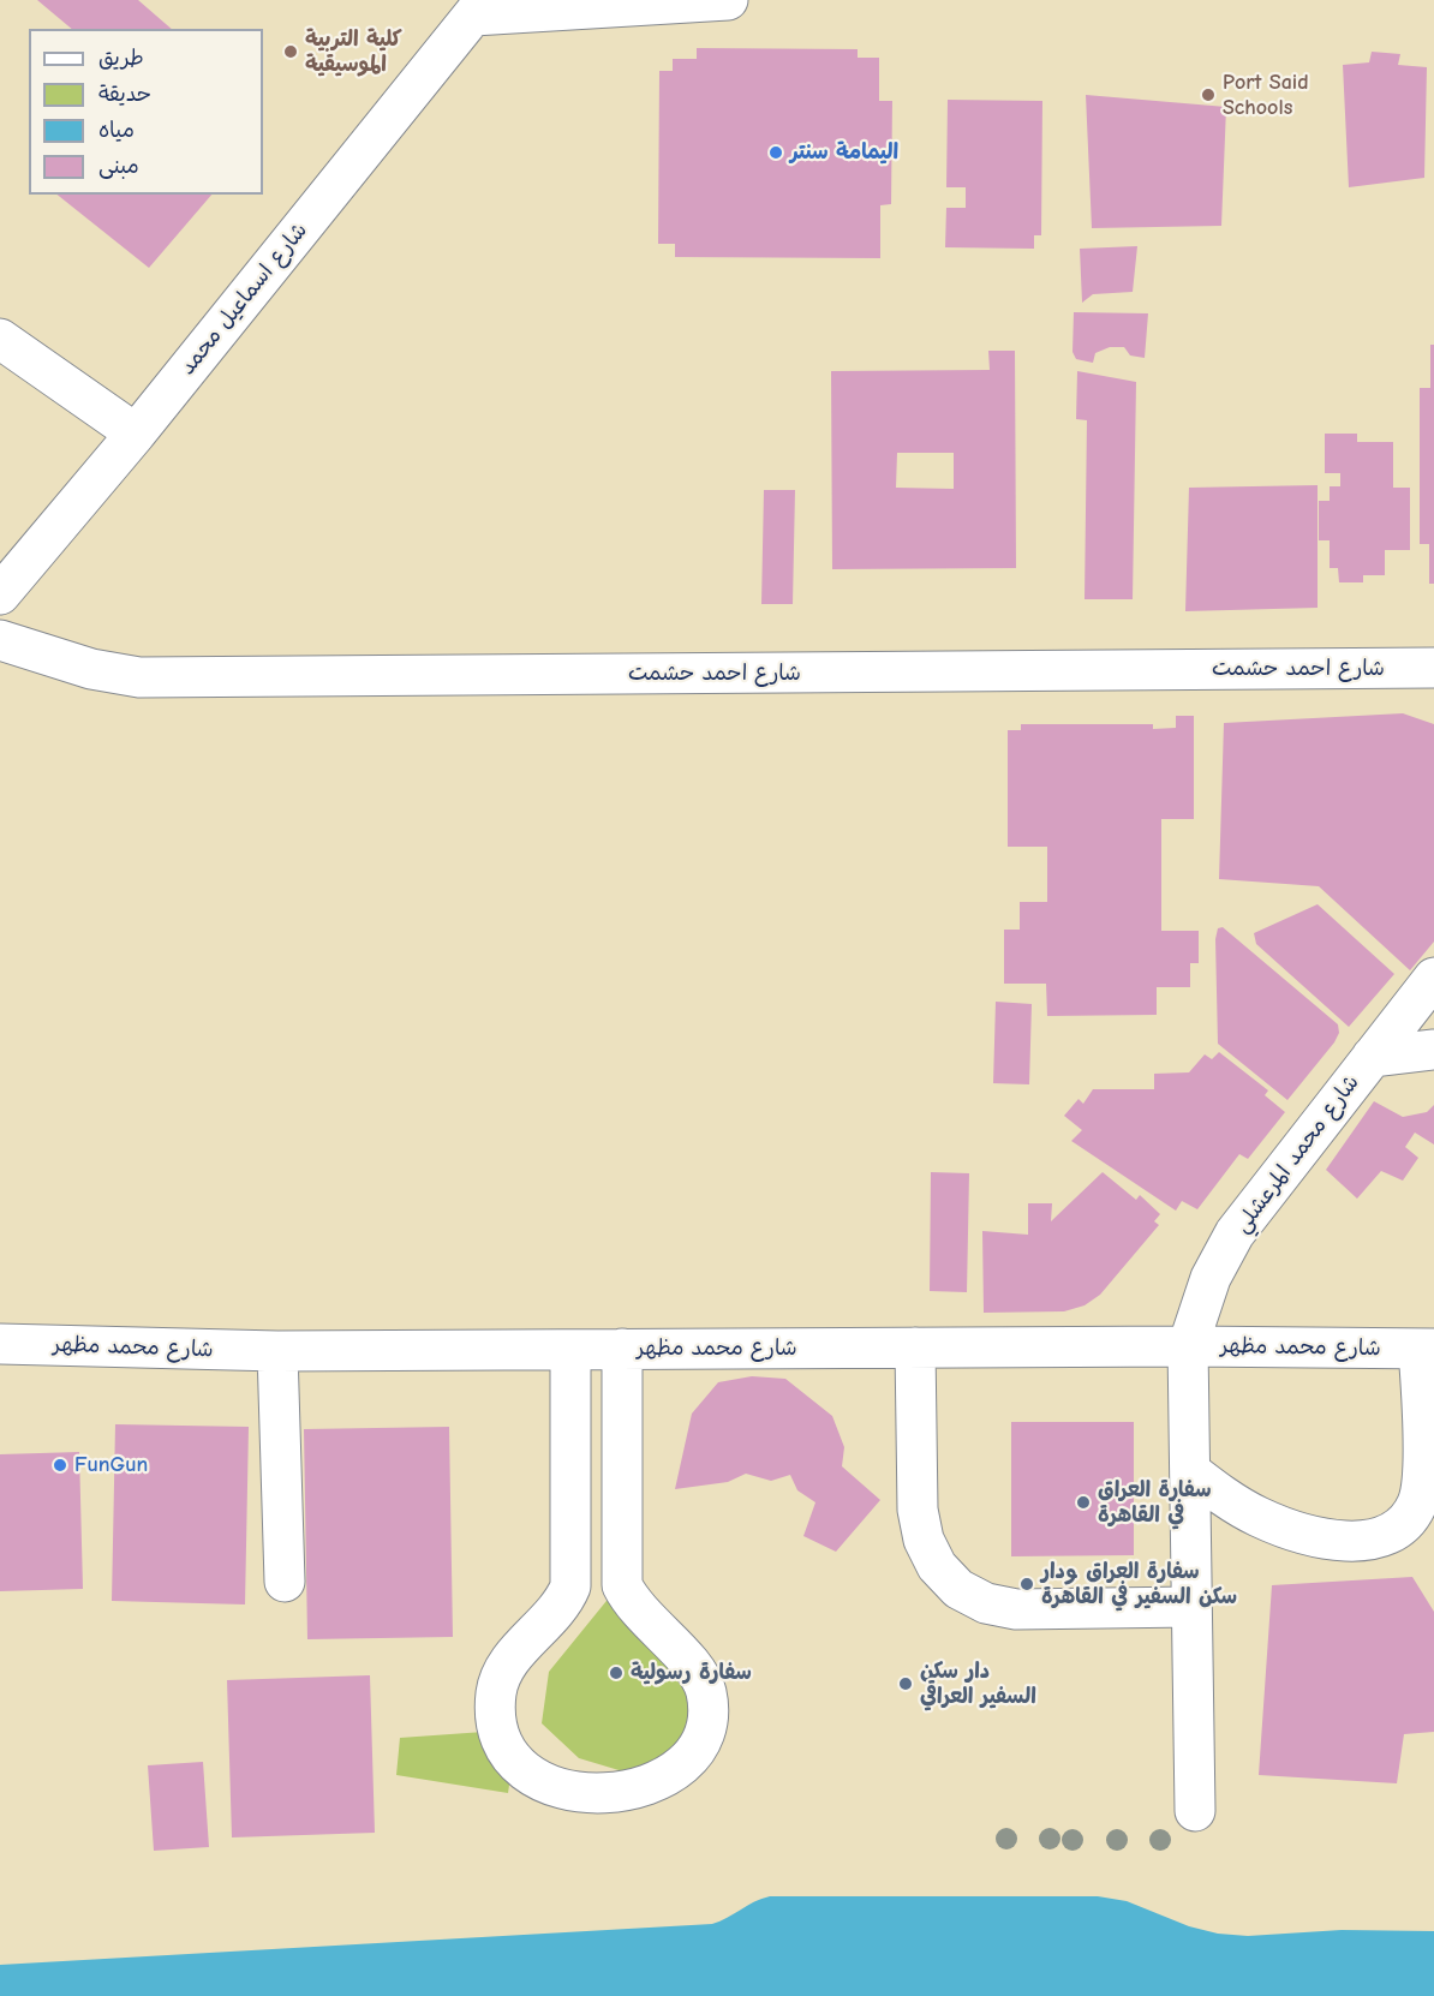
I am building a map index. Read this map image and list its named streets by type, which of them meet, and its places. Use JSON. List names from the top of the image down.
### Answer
{
  "streets": {
    "street": [
      "شارع اسماعيل محمد",
      "شارع احمد حشمت",
      "شارع محمد المرعشلي",
      "شارع محمد مظهر"
    ]
  },
  "crossings": [
    ["شارع محمد المرعشلي", "شارع محمد مظهر"]
  ],
  "places": [
    "كلية التربية الموسيقية",
    "Port Said Schools",
    "اليمامة سنتر",
    "FunGun",
    "سفارة العراق في القاهرة",
    "سفارة العراق ودار سكن السفير في القاهرة",
    "سفارة رسولية",
    "دار سكن السفير العراقي"
  ],
  "legend": [
    "طريق",
    "حديقة",
    "مياه",
    "مبنى"
  ]
}
